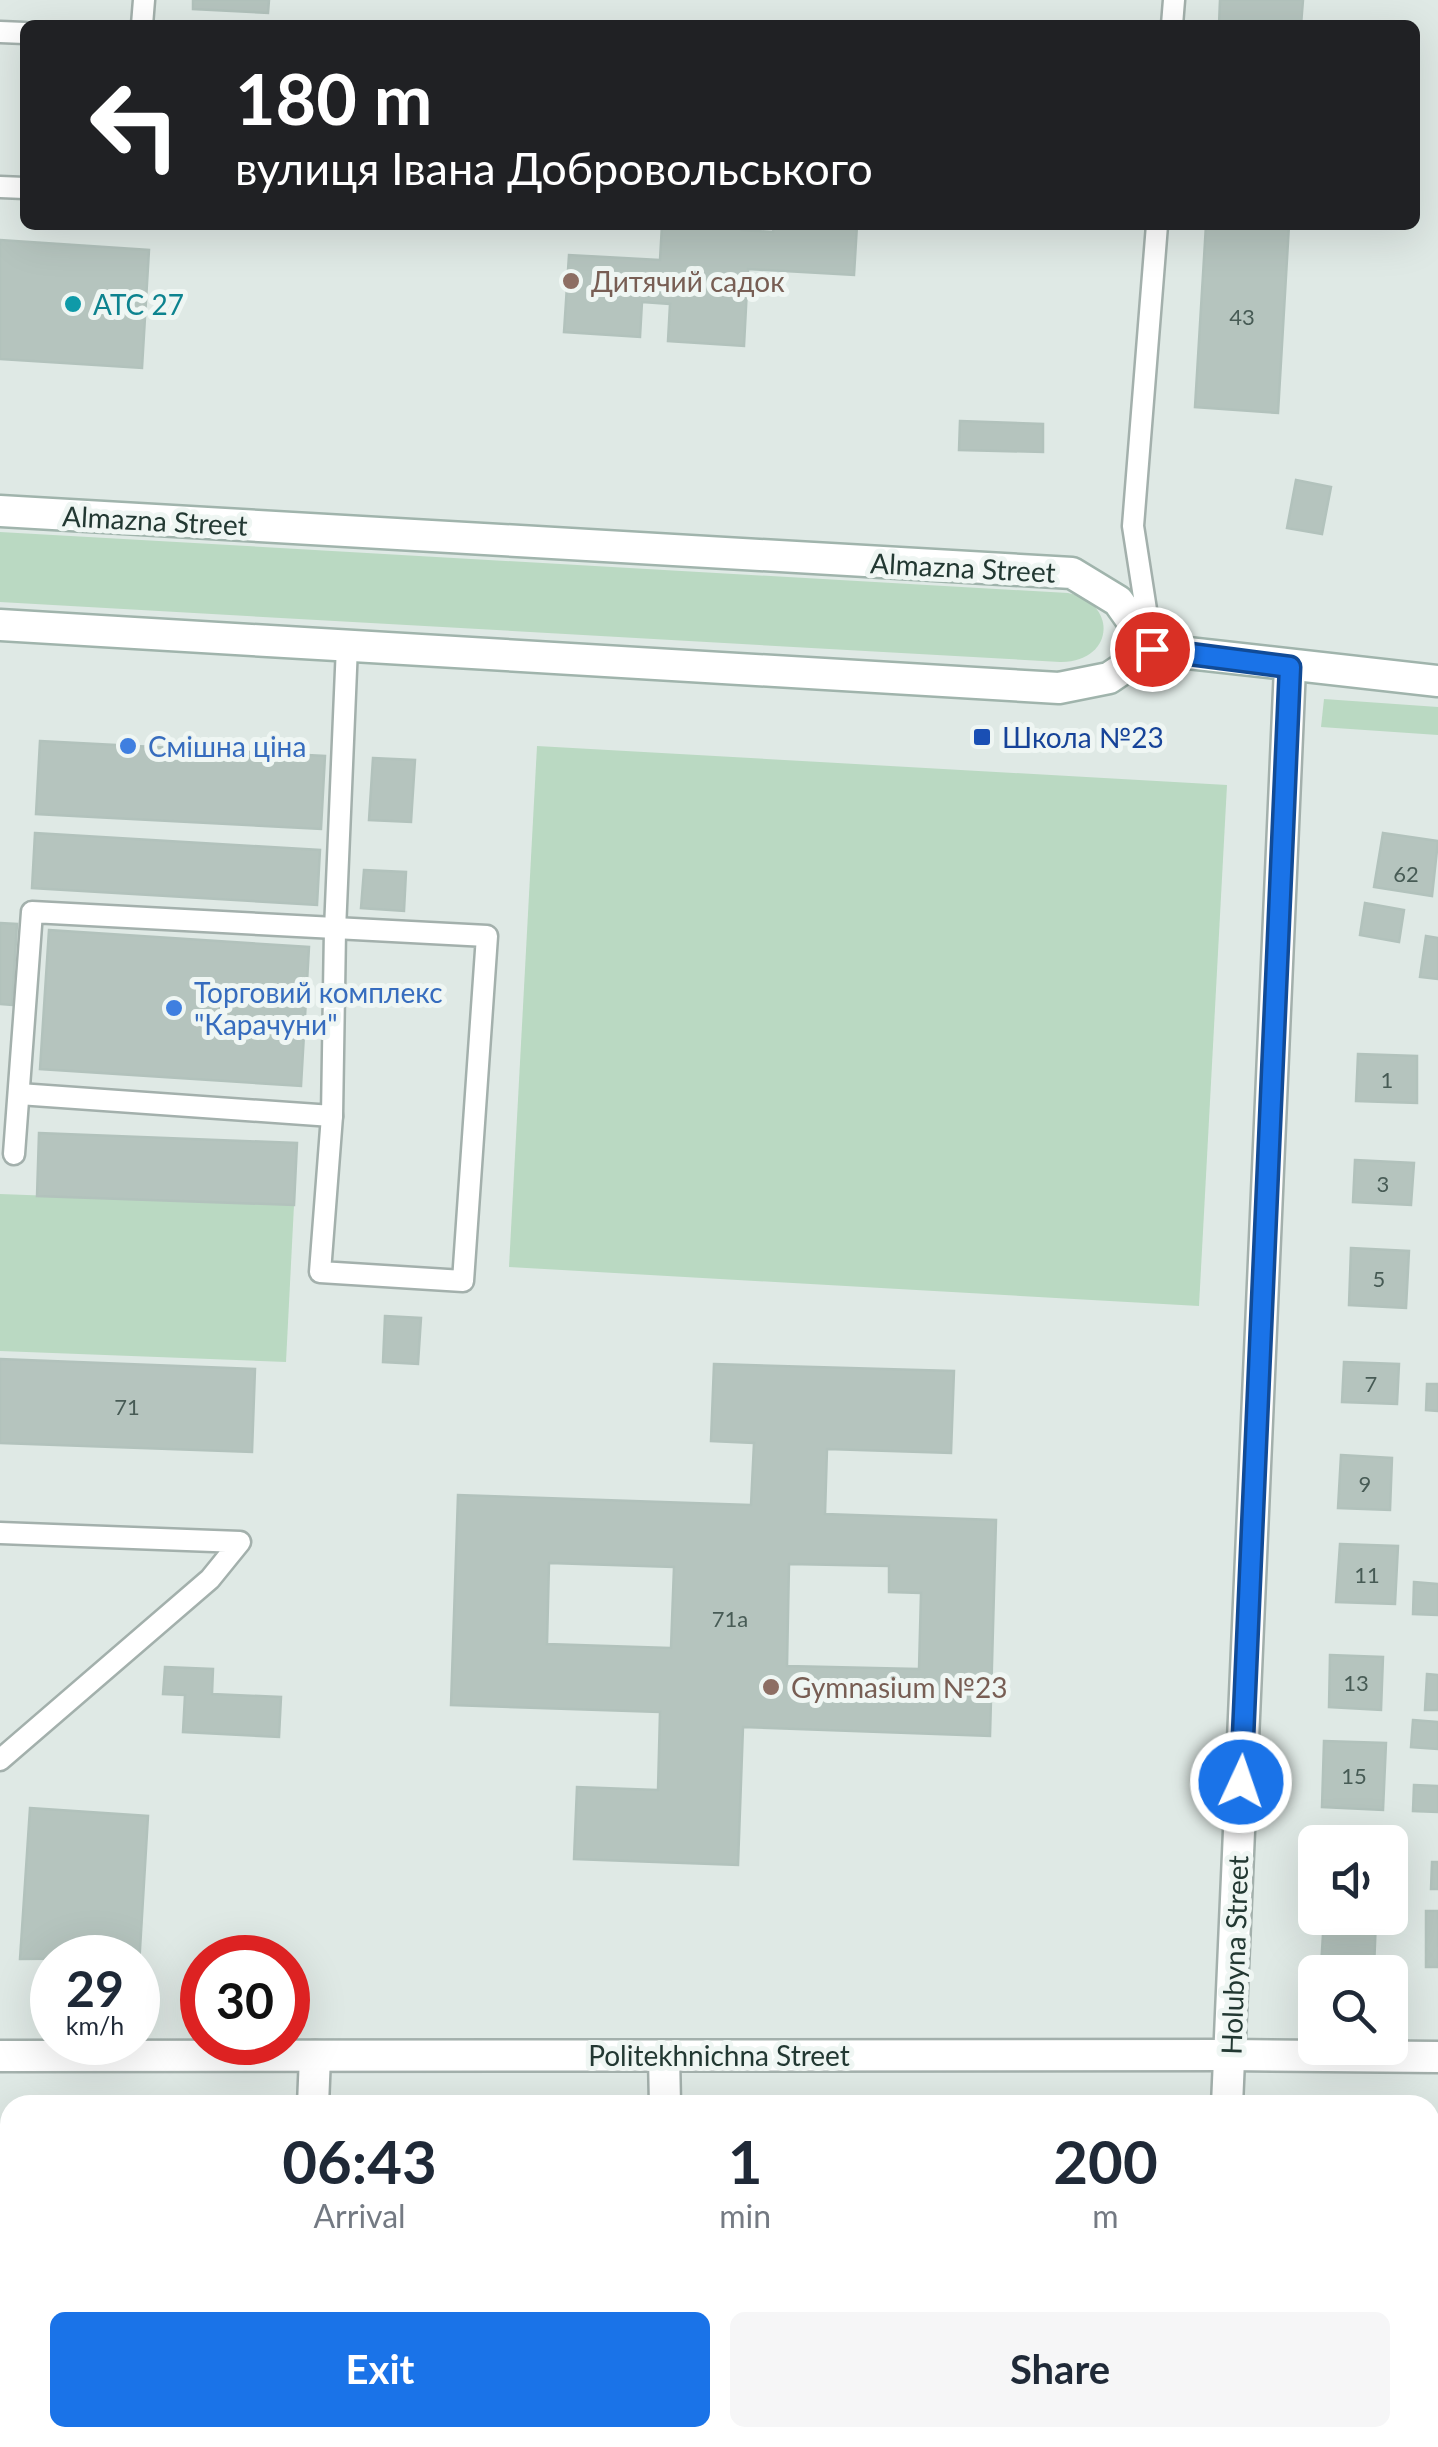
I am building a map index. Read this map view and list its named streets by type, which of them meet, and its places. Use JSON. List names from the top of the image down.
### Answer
{
  "streets": {
    "street": ["Almazna Street", "Holubyna Street", "Politekhnichna Street"]
  },
  "crossings": [
    ["Holubyna Street", "Politekhnichna Street"]
  ],
  "places": {
    "other": [
      "Дитячий садок",
      "АТС 27",
      "Смішна ціна",
      "Торговий комплекс \"Карачуни\"",
      "Gymnasium №23"
    ],
    "transit": ["Школа №23"]
  },
  "house_numbers": [
    "43",
    "62",
    "1",
    "3",
    "5",
    "7",
    "71",
    "9",
    "11",
    "71а",
    "13",
    "15"
  ],
  "page": {
    "turn": ["180 m", "вулиця Івана Добровольського"],
    "speed": "29 km/h",
    "limit": "30",
    "eta": [
      "06:43",
      "Arrival",
      "1",
      "min",
      "200",
      "m"
    ],
    "buttons": ["Exit", "Share"]
  }
}
